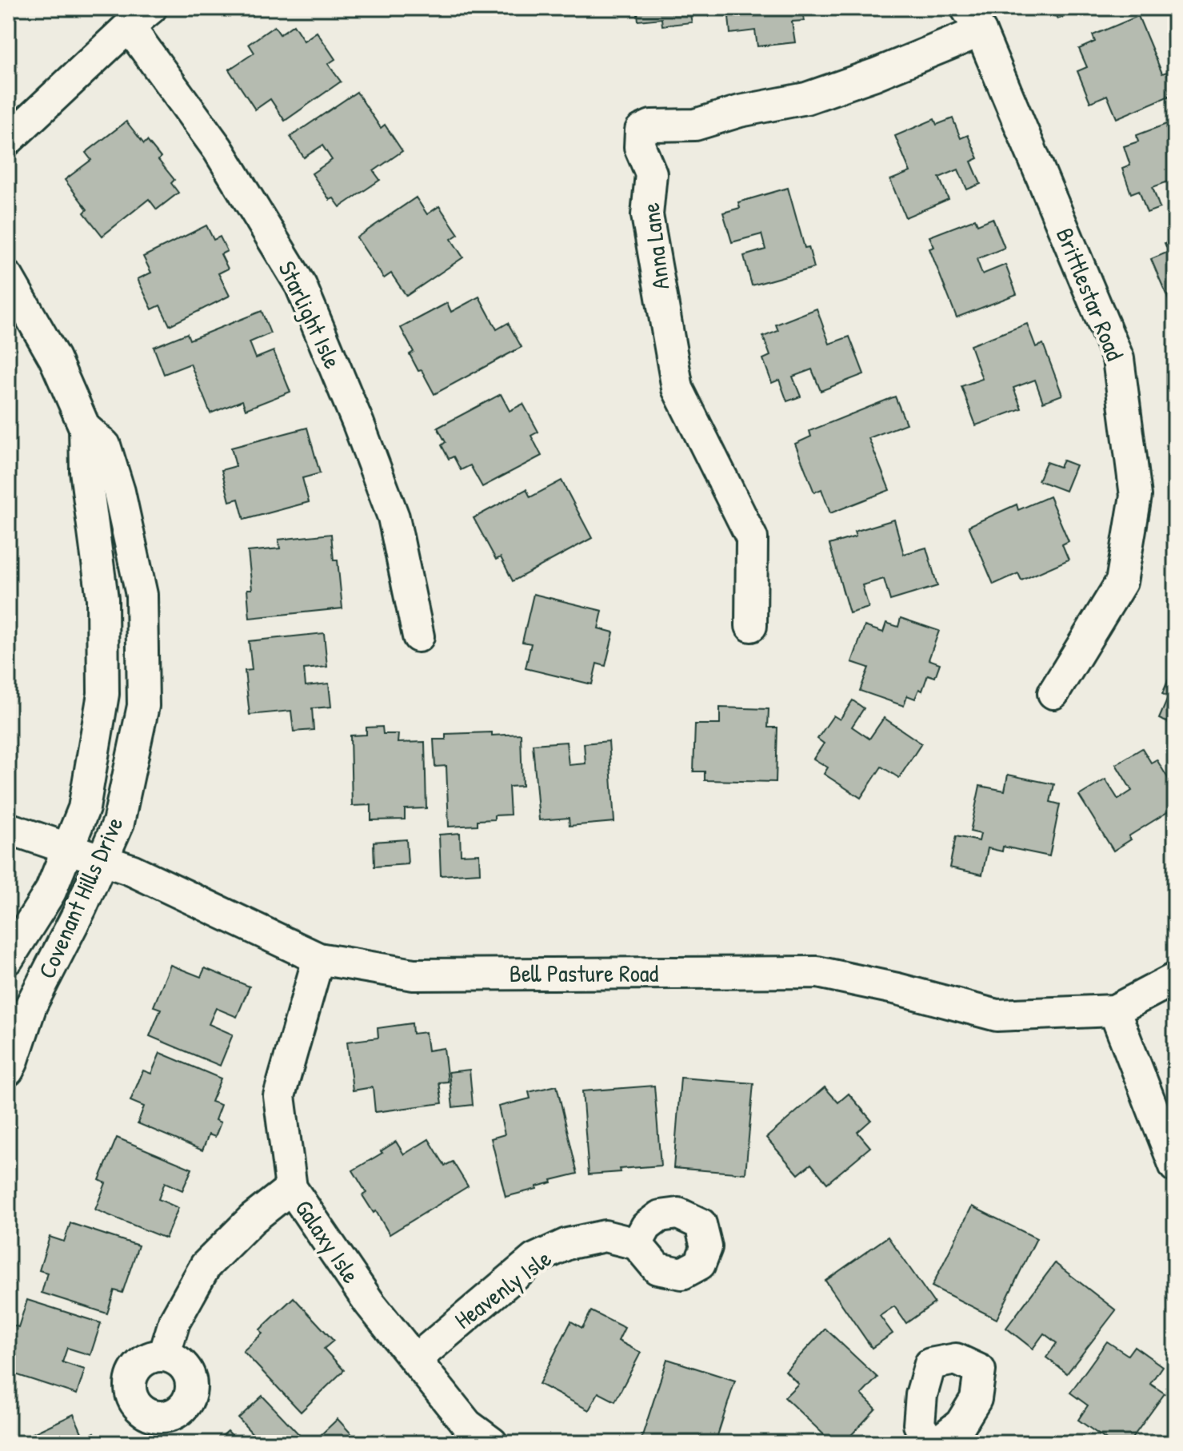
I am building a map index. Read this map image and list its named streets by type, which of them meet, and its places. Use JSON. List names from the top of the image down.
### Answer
{
  "streets": {
    "street": [
      "Anna Lane",
      "Brittlestar Road",
      "Starlight Isle",
      "Covenant Hills Drive",
      "Bell Pasture Road",
      "Galaxy Isle",
      "Heavenly Isle"
    ]
  },
  "crossings": [
    ["Anna Lane", "Brittlestar Road"],
    ["Covenant Hills Drive", "Bell Pasture Road"],
    ["Bell Pasture Road", "Galaxy Isle"],
    ["Galaxy Isle", "Heavenly Isle"]
  ]
}
